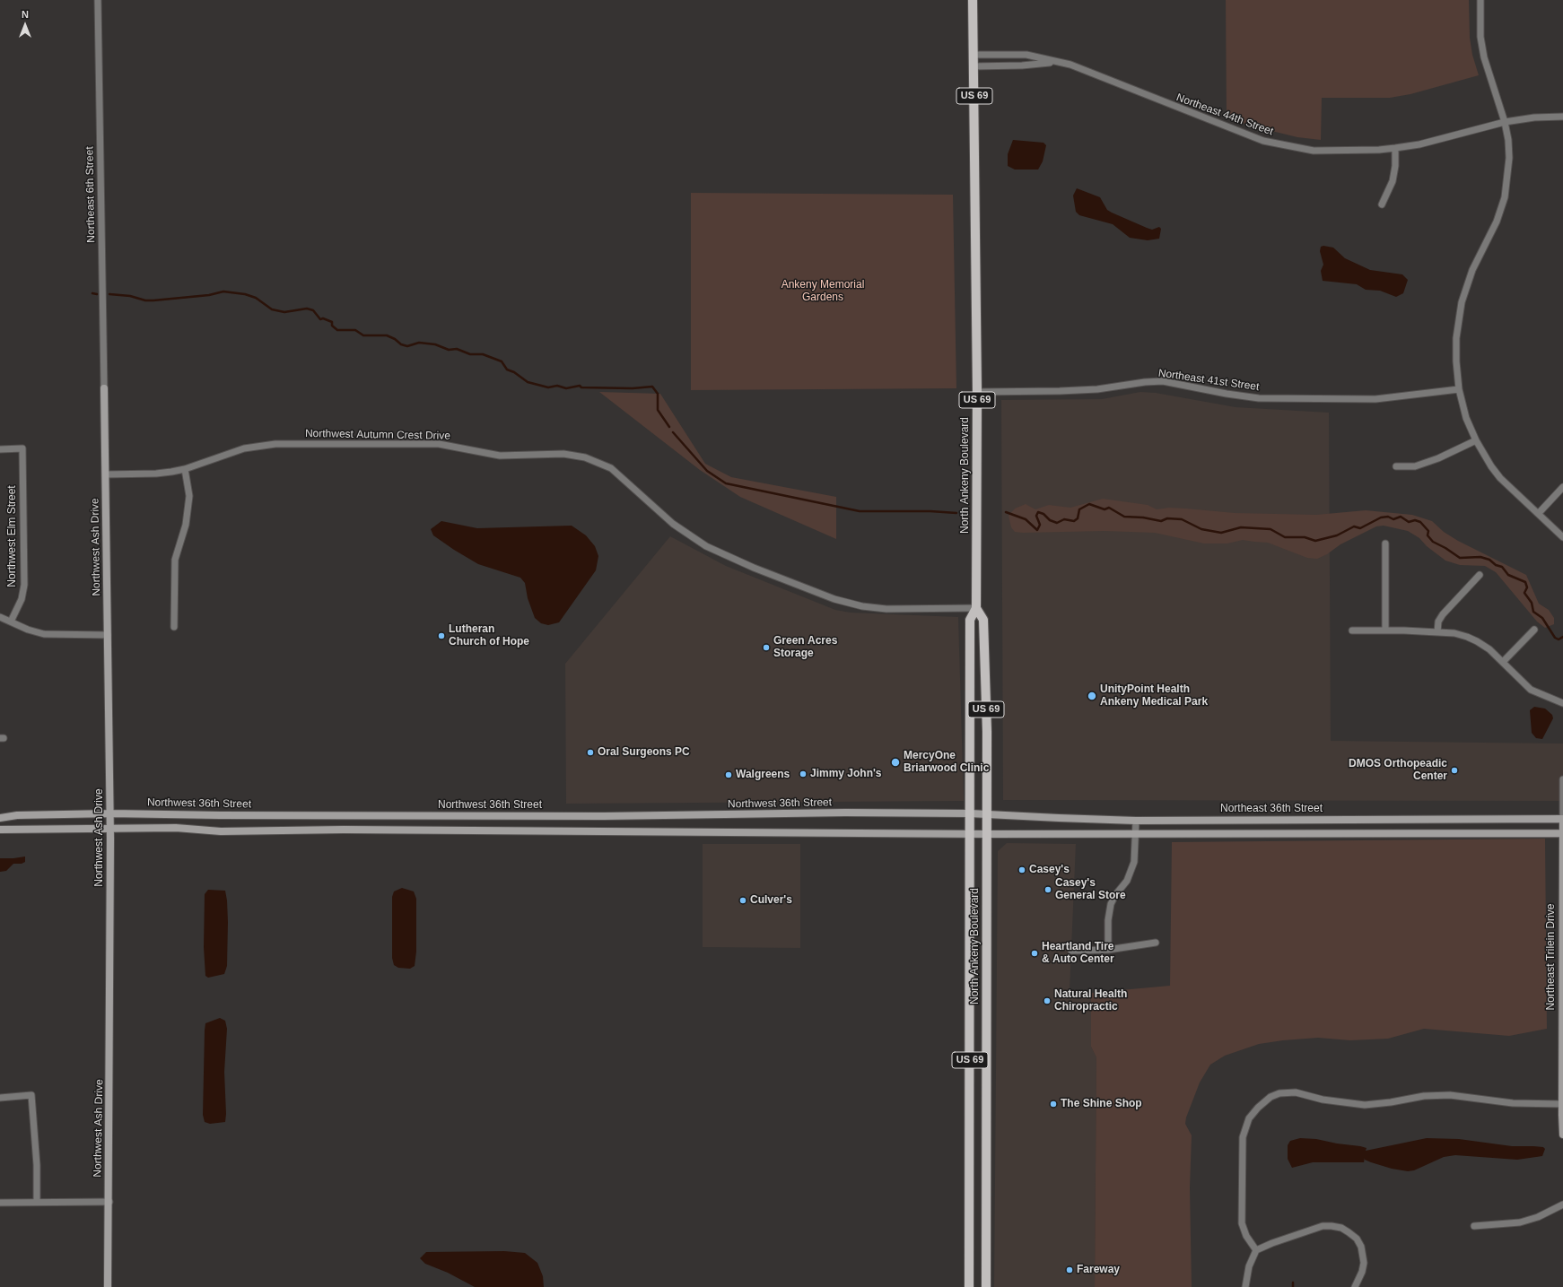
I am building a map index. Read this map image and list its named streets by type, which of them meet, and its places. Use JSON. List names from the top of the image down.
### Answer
{
  "streets": {
    "main road": [
      "US 69",
      "North Ankeny Boulevard",
      "Northwest Ash Drive",
      "Northwest 36th Street",
      "Northeast 36th Street",
      "Northeast Trilein Drive"
    ],
    "street": [
      "Northeast 44th Street",
      "Northeast 6th Street",
      "Northeast 41st Street",
      "Northwest Autumn Crest Drive",
      "Northwest Elm Street"
    ]
  },
  "crossings": [
    ["US 69", "Northeast 44th Street"],
    ["US 69", "North Ankeny Boulevard"],
    ["Northeast 44th Street", "North Ankeny Boulevard"],
    ["Northeast 6th Street", "Northwest Ash Drive"],
    ["Northeast 41st Street", "North Ankeny Boulevard"],
    ["Northwest Autumn Crest Drive", "North Ankeny Boulevard"],
    ["Northwest Autumn Crest Drive", "Northwest Ash Drive"],
    ["North Ankeny Boulevard", "Northwest 36th Street"],
    ["North Ankeny Boulevard", "Northeast 36th Street"],
    ["Northwest Ash Drive", "Northwest 36th Street"],
    ["Northwest 36th Street", "Northeast 36th Street"],
    ["Northeast 36th Street", "Northeast Trilein Drive"]
  ],
  "parks": ["Ankeny Memorial Gardens"],
  "places": [
    "Lutheran Church of Hope",
    "Green Acres Storage",
    "UnityPoint Health Ankeny Medical Park",
    "Oral Surgeons PC",
    "MercyOne Briarwood Clinic",
    "DMOS Orthopeadic Center",
    "Jimmy John's",
    "Walgreens",
    "Casey's",
    "Casey's General Store",
    "Culver's",
    "Heartland Tire & Auto Center",
    "Natural Health Chiropractic",
    "The Shine Shop",
    "Fareway"
  ],
  "north": "top"
}
